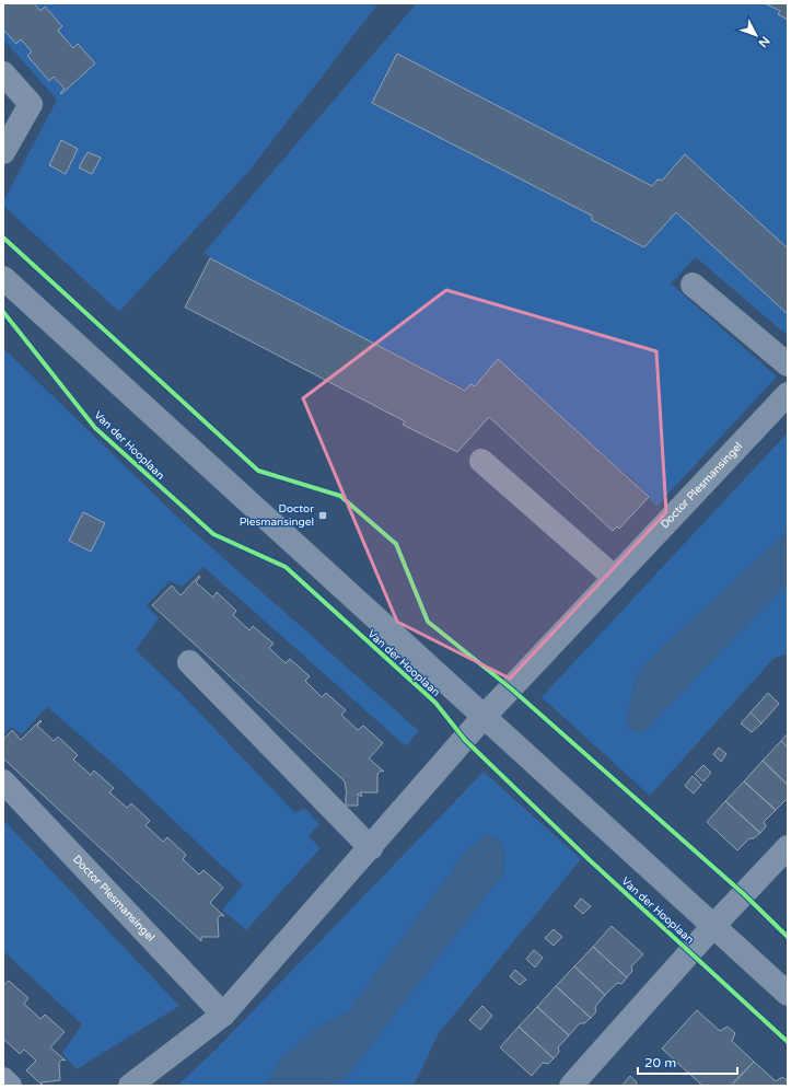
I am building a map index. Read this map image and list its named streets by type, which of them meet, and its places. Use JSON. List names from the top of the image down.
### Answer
{
  "streets": {
    "street": ["Van der Hooplaan", "Doctor Plesmansingel"]
  },
  "crossings": [
    ["Van der Hooplaan", "Doctor Plesmansingel"]
  ],
  "places": {
    "transit": ["Doctor Plesmansingel"]
  },
  "scale_bar": "20 m",
  "north": "bottom right"
}
